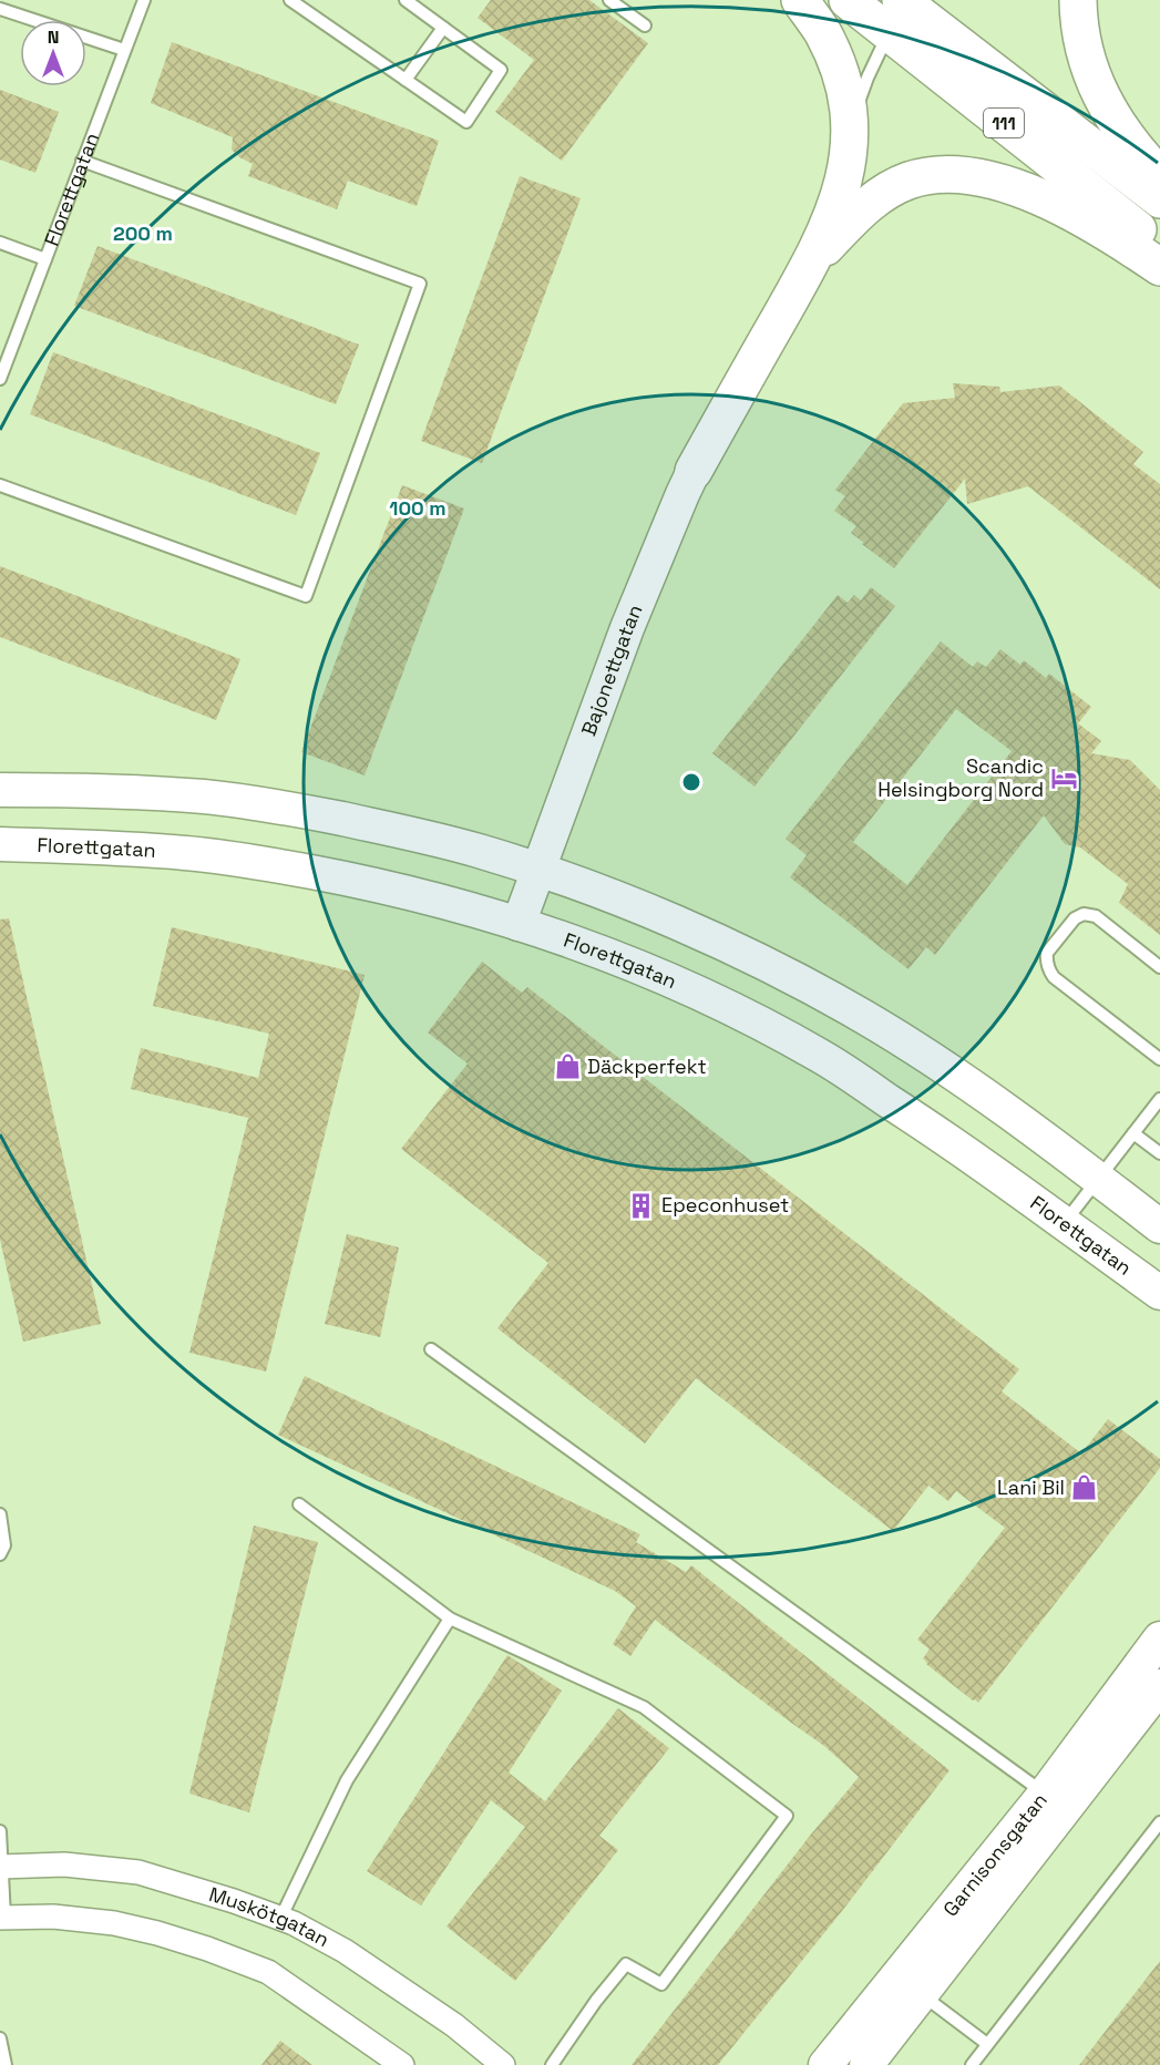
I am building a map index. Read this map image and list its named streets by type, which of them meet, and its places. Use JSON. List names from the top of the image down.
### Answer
{
  "streets": {
    "main road": ["111"],
    "street": [
      "Florettgatan",
      "Bajonettgatan",
      "Garnisonsgatan",
      "Muskötgatan"
    ]
  },
  "crossings": [
    ["Florettgatan", "Bajonettgatan"]
  ],
  "places": {
    "hotel": ["Scandic Helsingborg Nord"],
    "shop": ["Däckperfekt", "Lani Bil"],
    "building": ["Epeconhuset"]
  },
  "north": "top",
  "rings": ["200 m", "100 m"]
}
